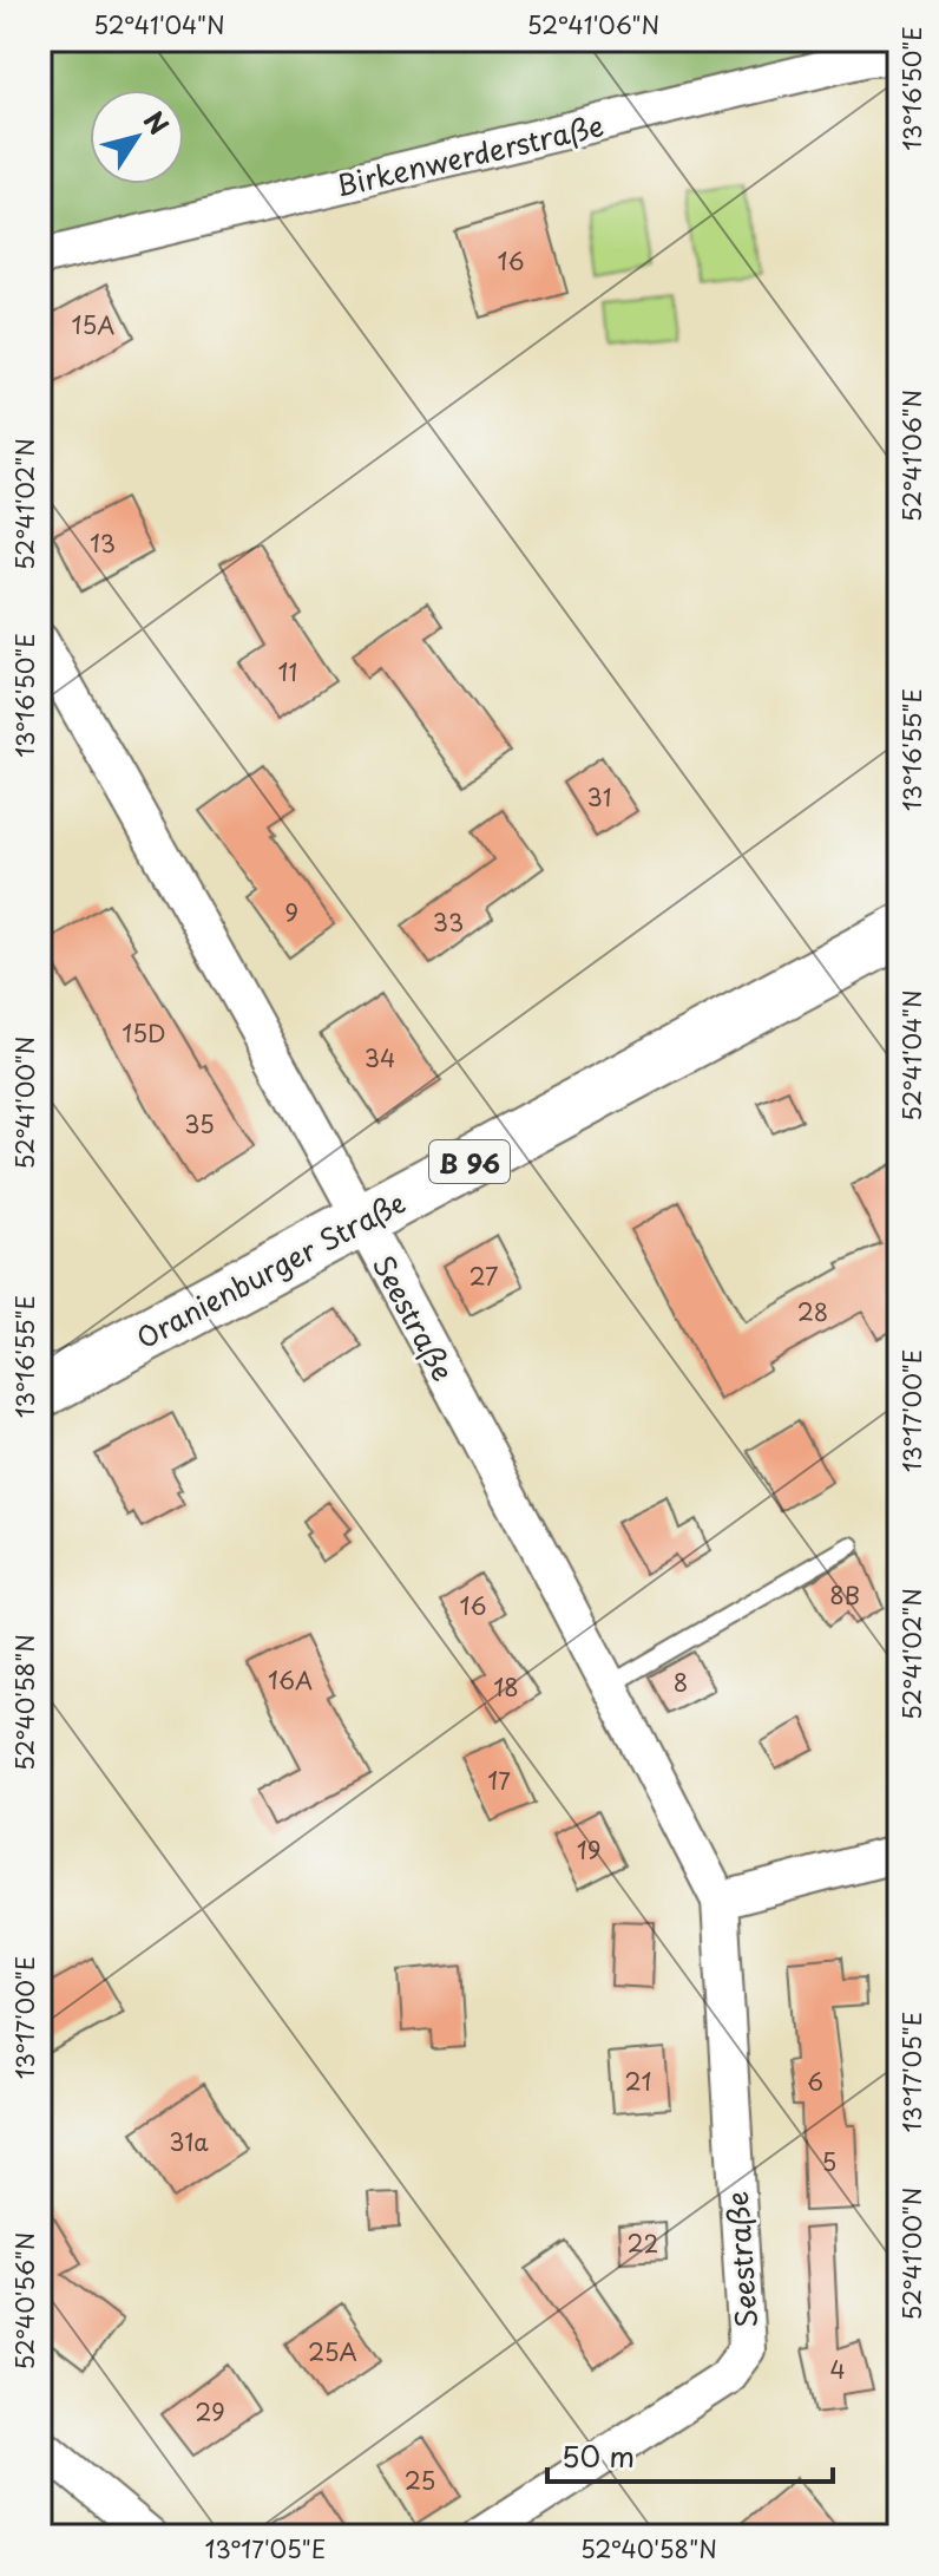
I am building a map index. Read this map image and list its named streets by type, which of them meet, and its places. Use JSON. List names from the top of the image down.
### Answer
{
  "streets": {
    "main road": ["B 96", "Oranienburger Straße"],
    "street": ["Birkenwerderstraße", "Seestraße"]
  },
  "crossings": [
    ["Oranienburger Straße", "Seestraße"]
  ],
  "house_numbers": [
    "16",
    "15A",
    "13",
    "11",
    "31",
    "9",
    "33",
    "15D",
    "34",
    "35",
    "27",
    "28",
    "8B",
    "16",
    "16A",
    "8",
    "18",
    "17",
    "19",
    "21",
    "6",
    "31a",
    "5",
    "22",
    "25A",
    "4",
    "29",
    "25"
  ],
  "scale_bar": "50 m",
  "north": "top right",
  "coordinates": [
    "52°41'04\"N",
    "52°41'06\"N",
    "13°16'50\"E",
    "52°41'02\"N",
    "13°16'55\"E",
    "52°41'00\"N",
    "13°17'00\"E",
    "52°40'58\"N",
    "13°17'05\"E",
    "52°40'56\"N"
  ]
}
